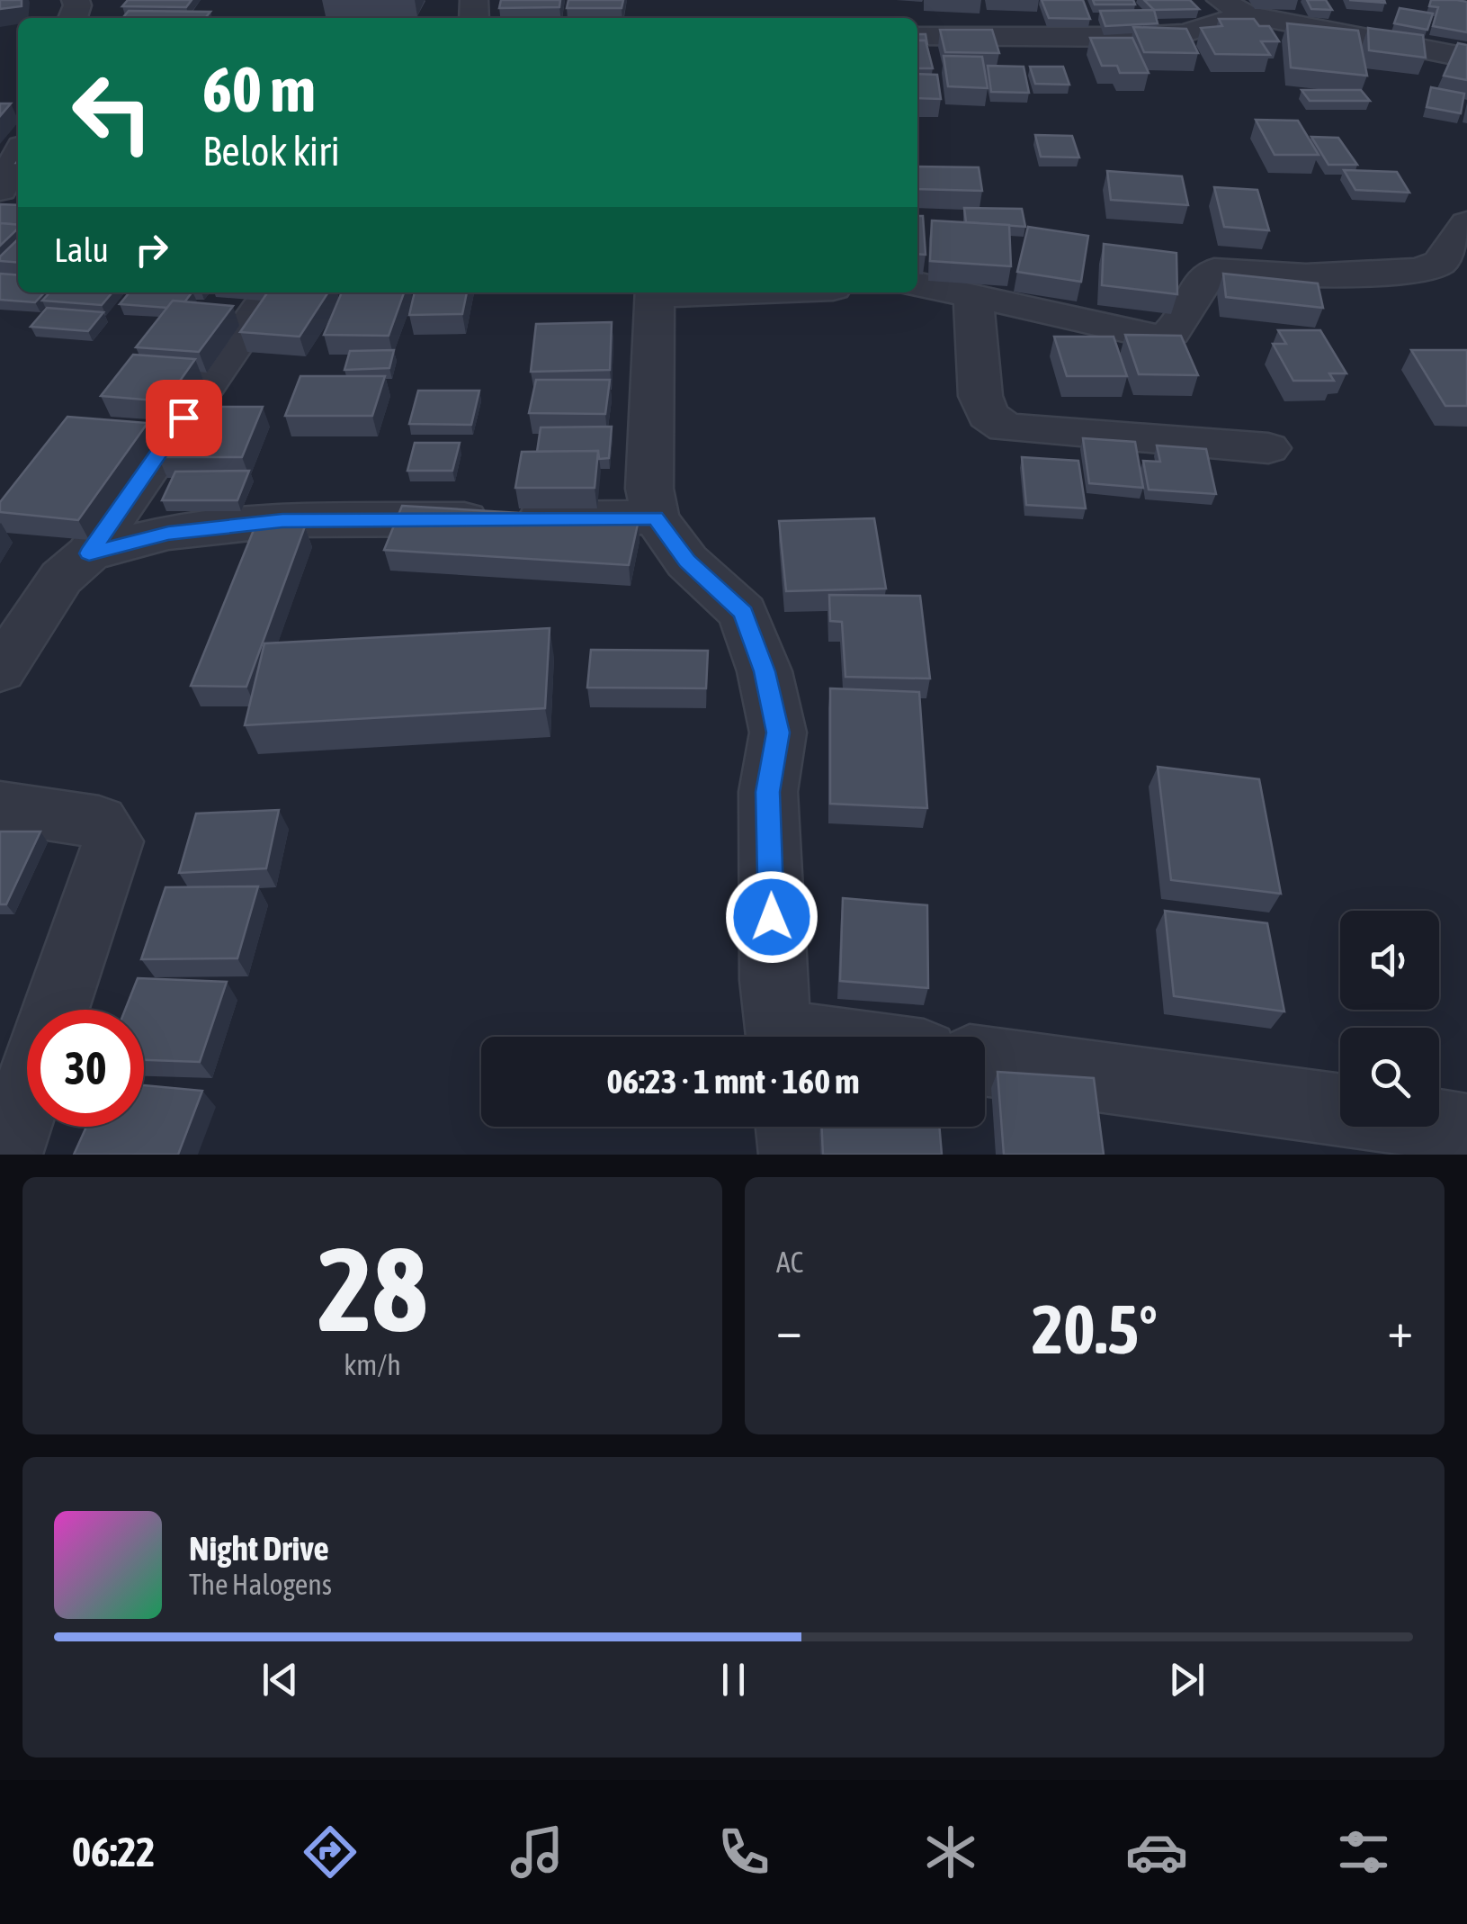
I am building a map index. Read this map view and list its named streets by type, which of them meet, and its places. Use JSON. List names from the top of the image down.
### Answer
{
  "page": {
    "turn": ["60 m", "Belok kiri"],
    "then": "Lalu",
    "limit": "30",
    "trip": "06:23 · 1 mnt · 160 m",
    "tile": [
      ["28", "km/h"],
      "AC"
    ],
    "heat": ["−", "20.5°", "+"],
    "song": ["Night Drive", "The Halogens"],
    "tabs": "06:22"
  }
}
